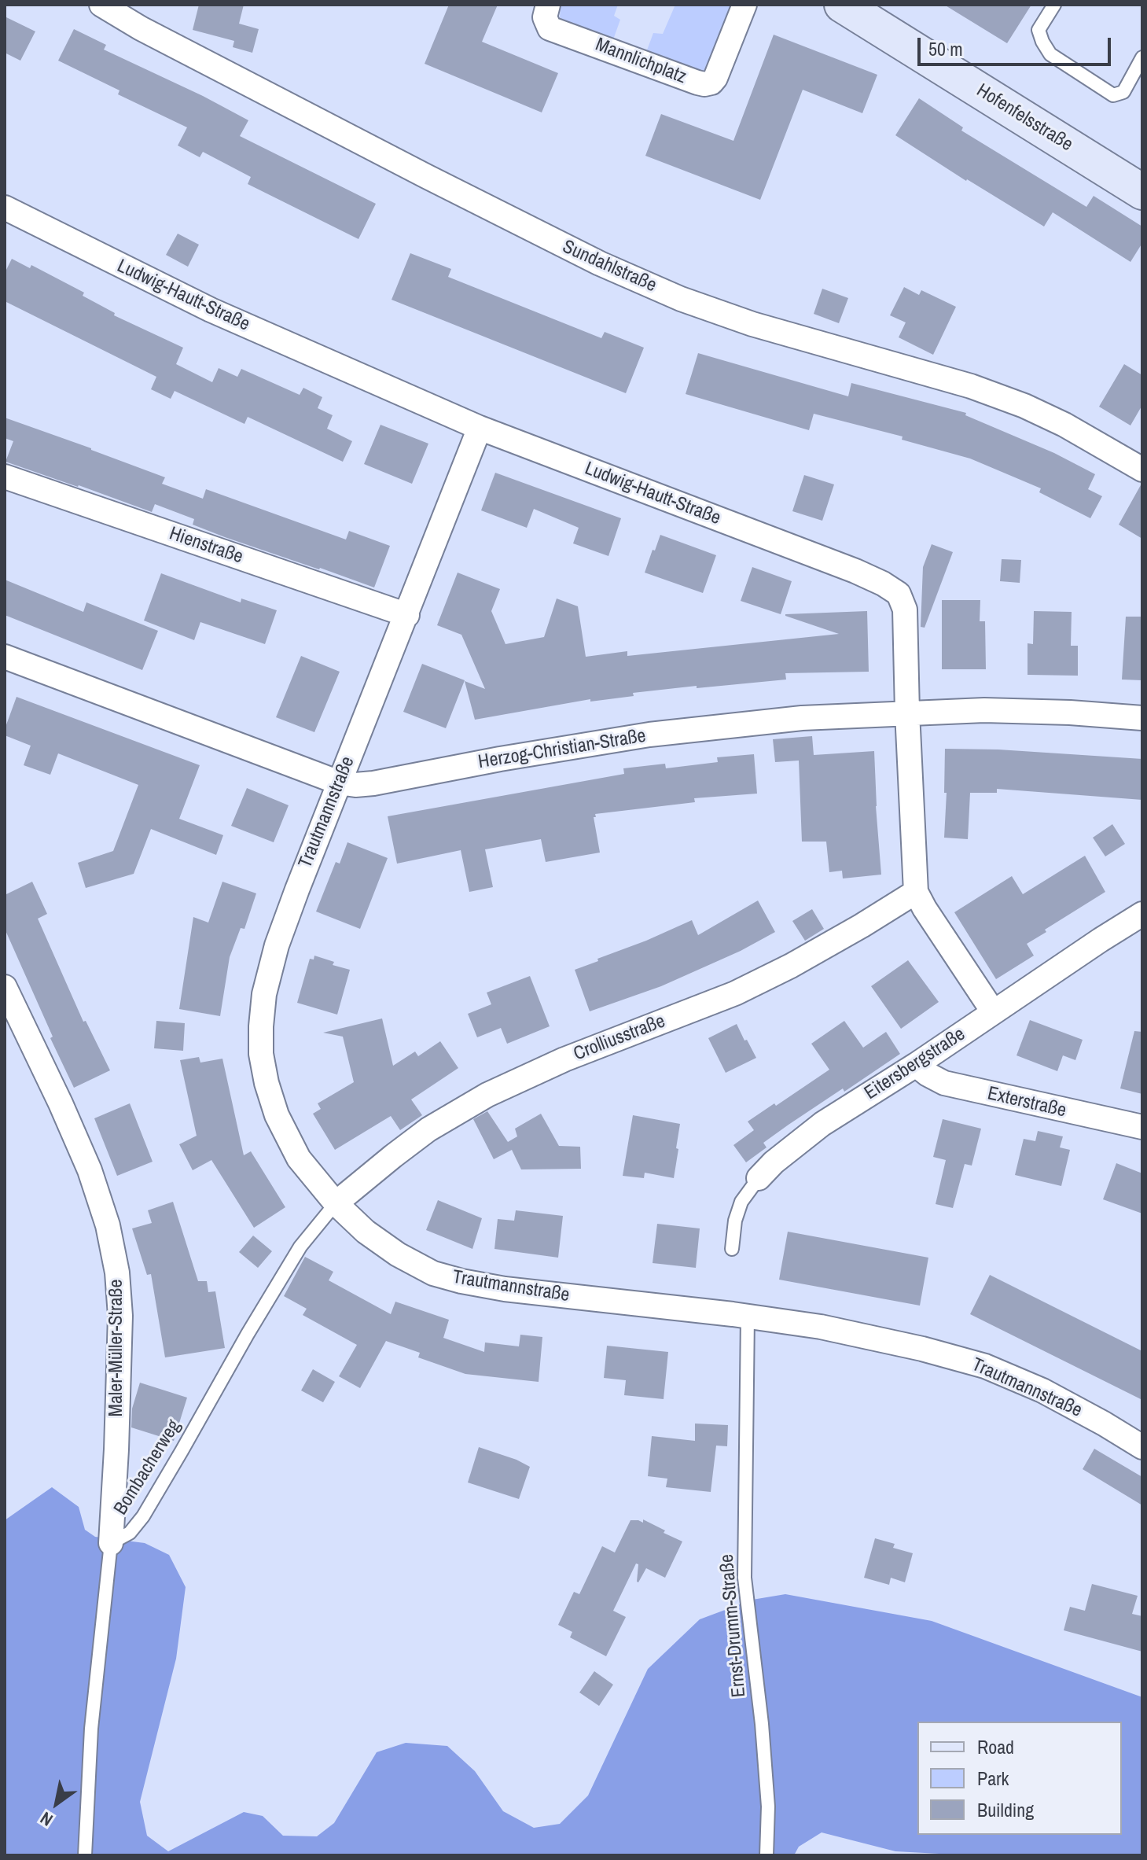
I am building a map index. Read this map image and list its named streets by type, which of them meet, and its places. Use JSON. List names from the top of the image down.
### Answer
{
  "streets": {
    "main road": ["Hofenfelsstraße"],
    "street": [
      "Mannlichplatz",
      "Sundahlstraße",
      "Ludwig-Hautt-Straße",
      "Hienstraße",
      "Herzog-Christian-Straße",
      "Trautmannstraße",
      "Crolliusstraße",
      "Eitersbergstraße",
      "Exterstraße",
      "Maler-Müller-Straße"
    ],
    "lane": ["Bombacherweg", "Ernst-Drumm-Straße"]
  },
  "crossings": [
    ["Ludwig-Hautt-Straße", "Herzog-Christian-Straße"],
    ["Ludwig-Hautt-Straße", "Trautmannstraße"],
    ["Ludwig-Hautt-Straße", "Crolliusstraße"],
    ["Hienstraße", "Trautmannstraße"],
    ["Herzog-Christian-Straße", "Trautmannstraße"],
    ["Trautmannstraße", "Crolliusstraße"],
    ["Trautmannstraße", "Bombacherweg"],
    ["Trautmannstraße", "Ernst-Drumm-Straße"],
    ["Crolliusstraße", "Bombacherweg"],
    ["Eitersbergstraße", "Exterstraße"],
    ["Maler-Müller-Straße", "Bombacherweg"]
  ],
  "legend": ["Road", "Park", "Building"],
  "scale_bar": "50 m",
  "north": "bottom left"
}
